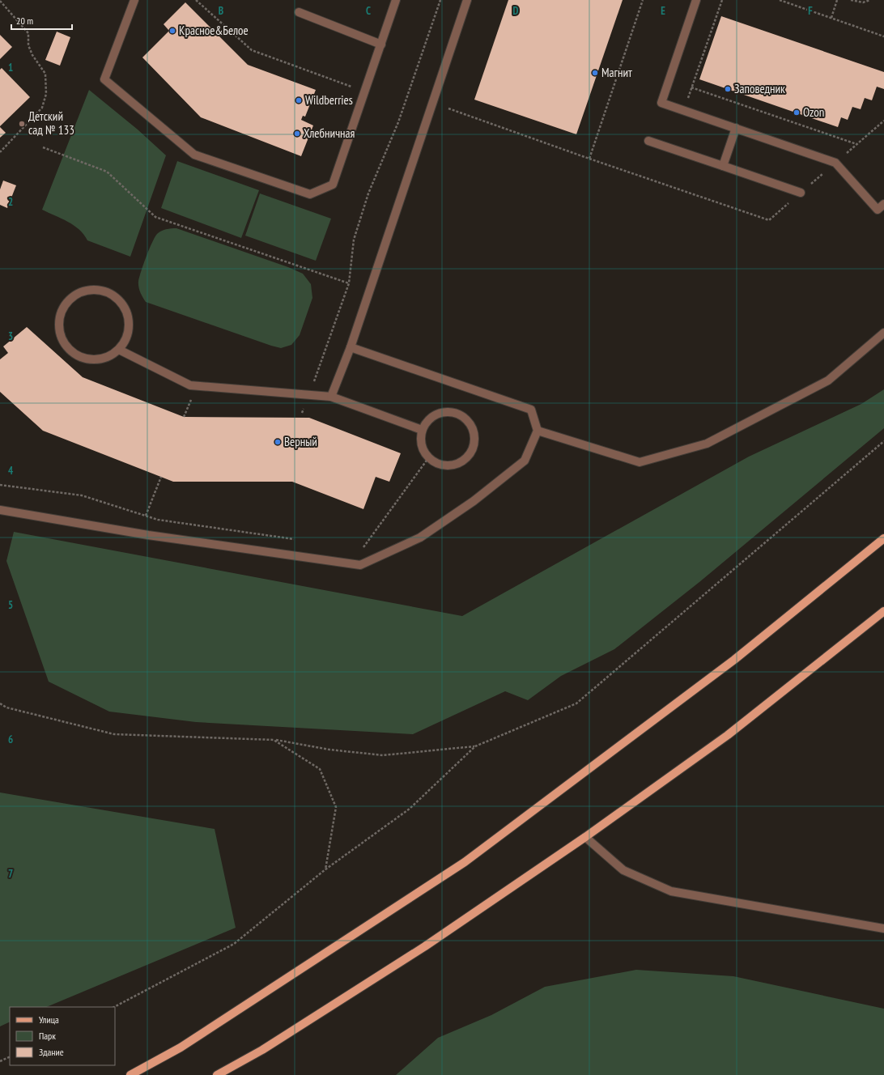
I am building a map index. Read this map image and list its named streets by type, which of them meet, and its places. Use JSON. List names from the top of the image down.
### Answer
{
  "places": [
    "Красное&Белое",
    "Магнит",
    "Заповедник",
    "Wildberries",
    "Ozon",
    "Детский сад № 133",
    "Хлебничная",
    "Верный"
  ],
  "legend": ["Улица", "Парк", "Здание"],
  "scale_bar": "20 m",
  "grid": {
    "columns": [
      "B",
      "C",
      "D",
      "E",
      "F"
    ],
    "rows": [
      "1",
      "2",
      "3",
      "4",
      "5",
      "6",
      "7"
    ]
  }
}
